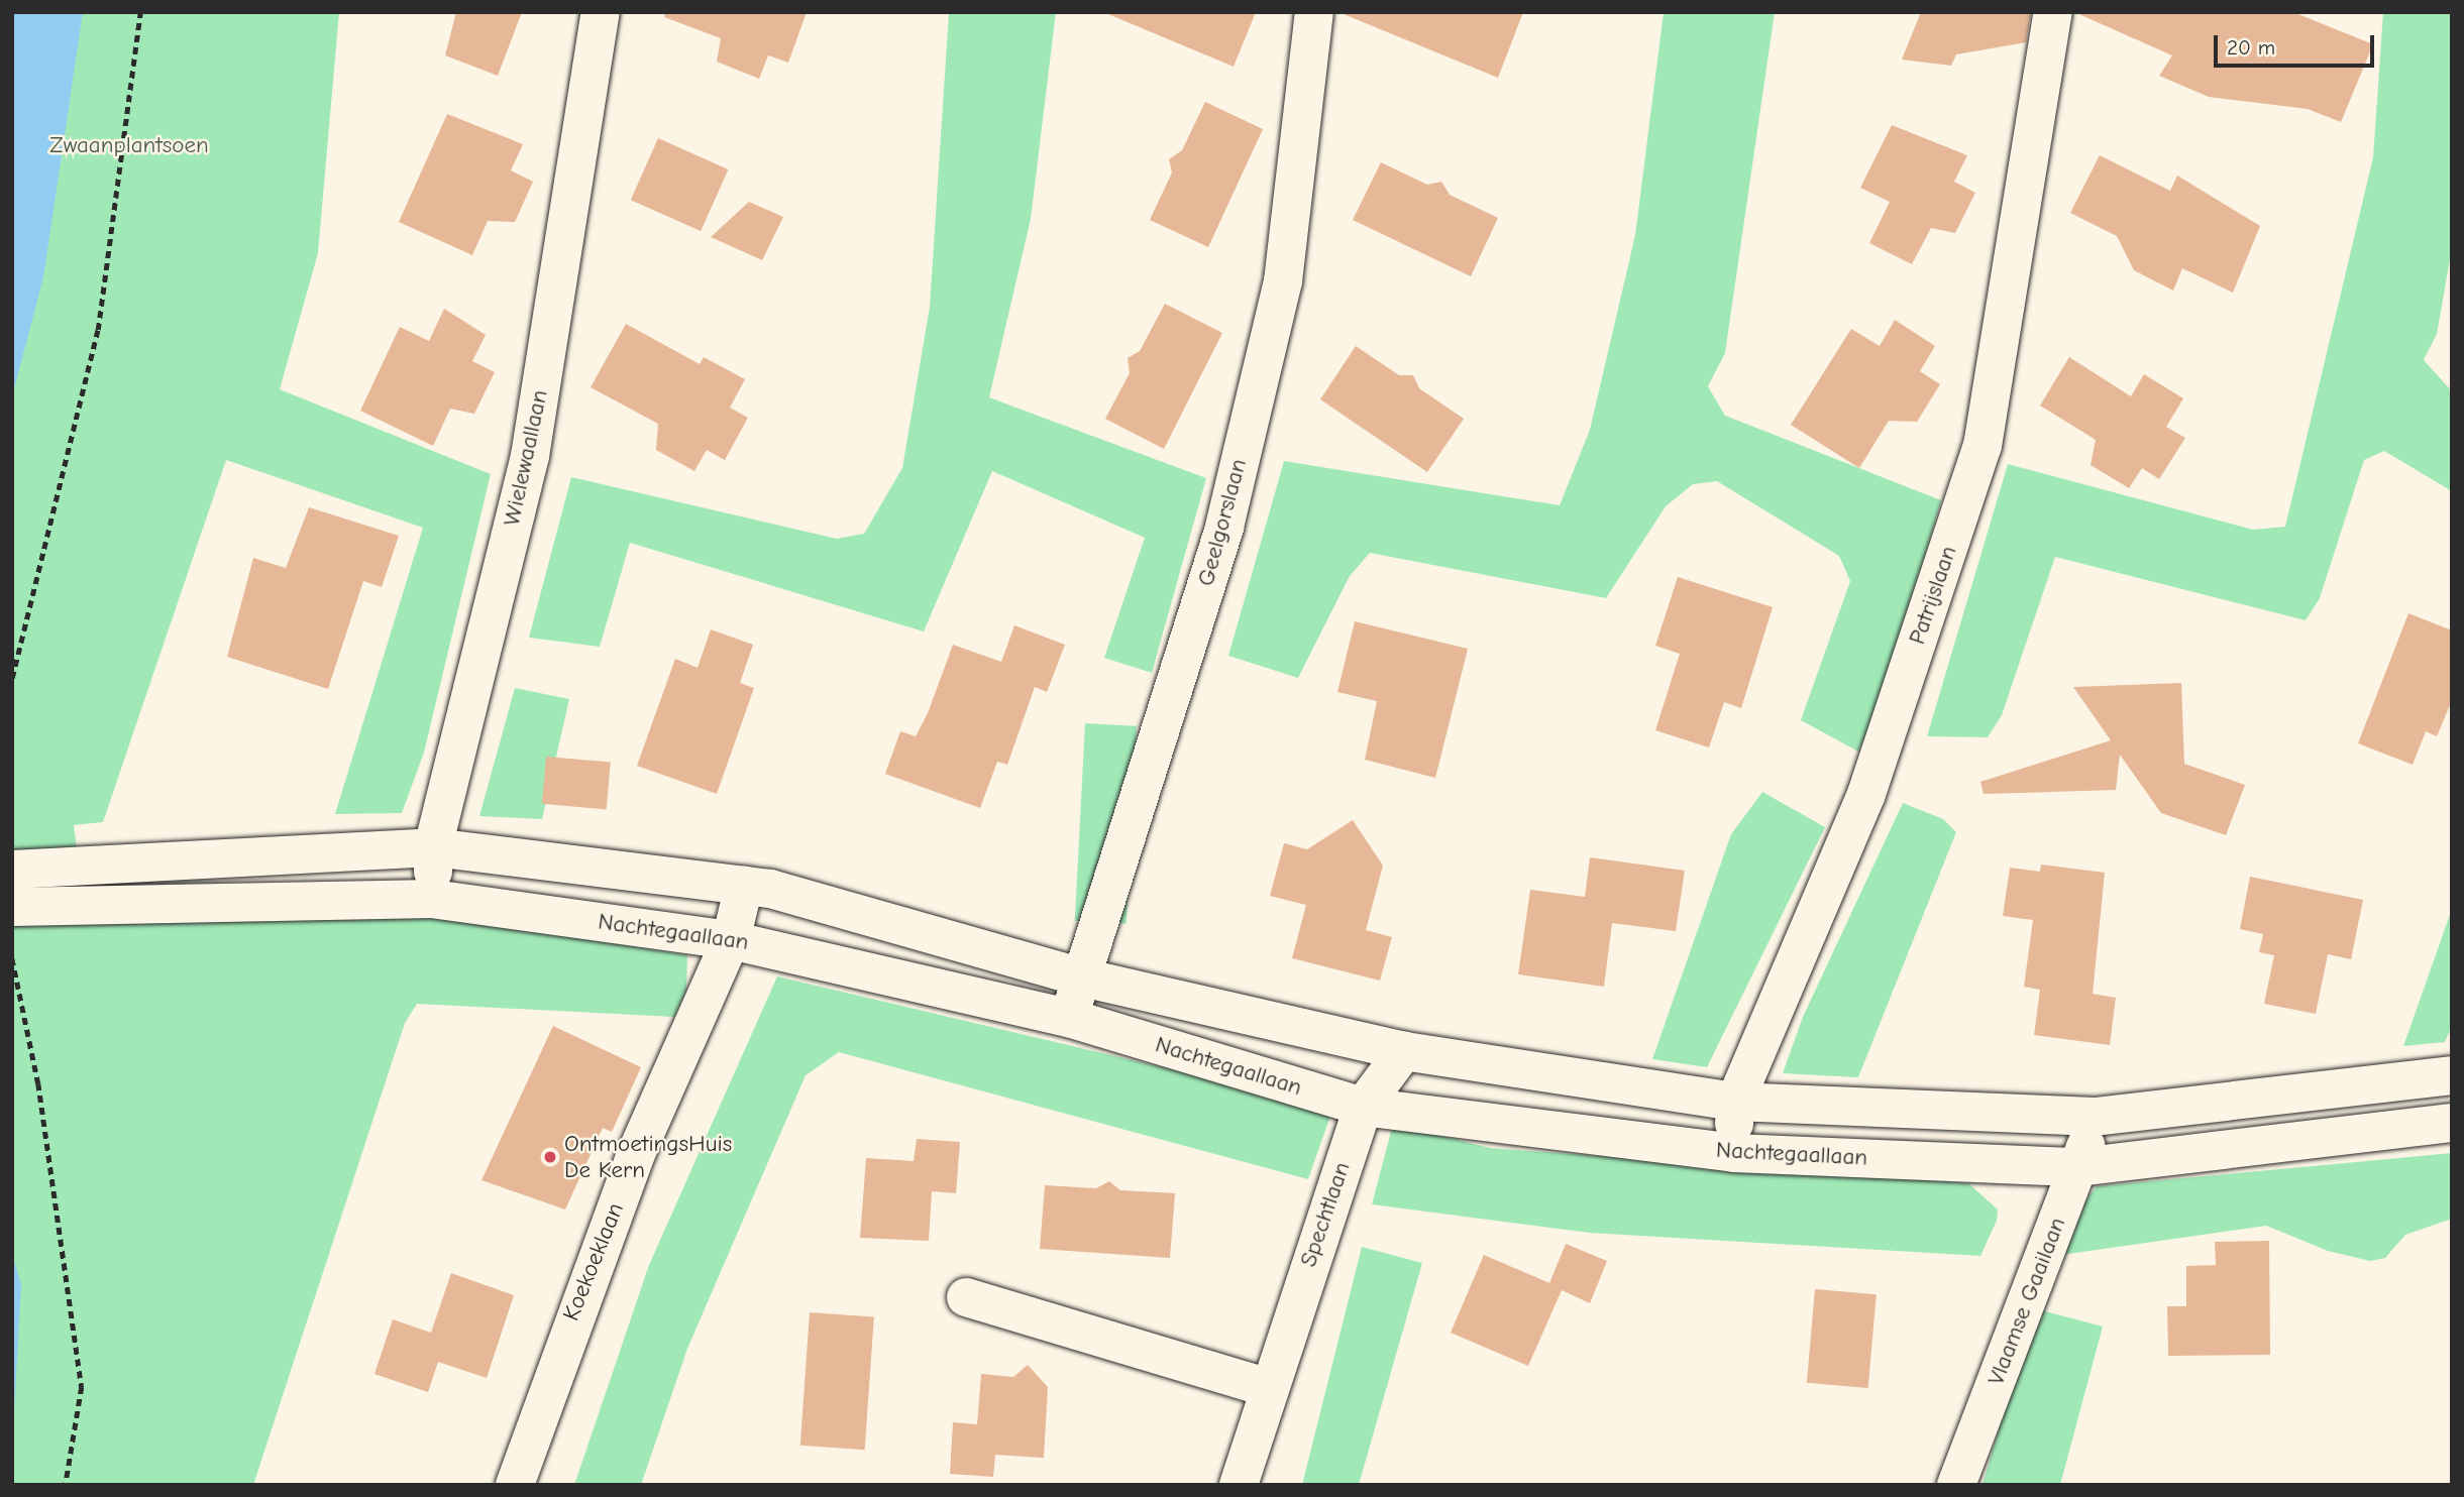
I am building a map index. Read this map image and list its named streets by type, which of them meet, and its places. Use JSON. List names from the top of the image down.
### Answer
{
  "streets": {
    "street": [
      "Wielewaallaan",
      "Geelgorslaan",
      "Patrijslaan",
      "Nachtegaallaan",
      "Spechtlaan",
      "Koekoeklaan",
      "Vlaamse Gaailaan"
    ]
  },
  "crossings": [
    ["Wielewaallaan", "Nachtegaallaan"],
    ["Geelgorslaan", "Nachtegaallaan"],
    ["Patrijslaan", "Nachtegaallaan"],
    ["Nachtegaallaan", "Spechtlaan"],
    ["Nachtegaallaan", "Koekoeklaan"],
    ["Nachtegaallaan", "Vlaamse Gaailaan"]
  ],
  "parks": ["Zwaanplantsoen"],
  "places": ["OntmoetingsHuis De Kern"],
  "scale_bar": "20 m"
}
